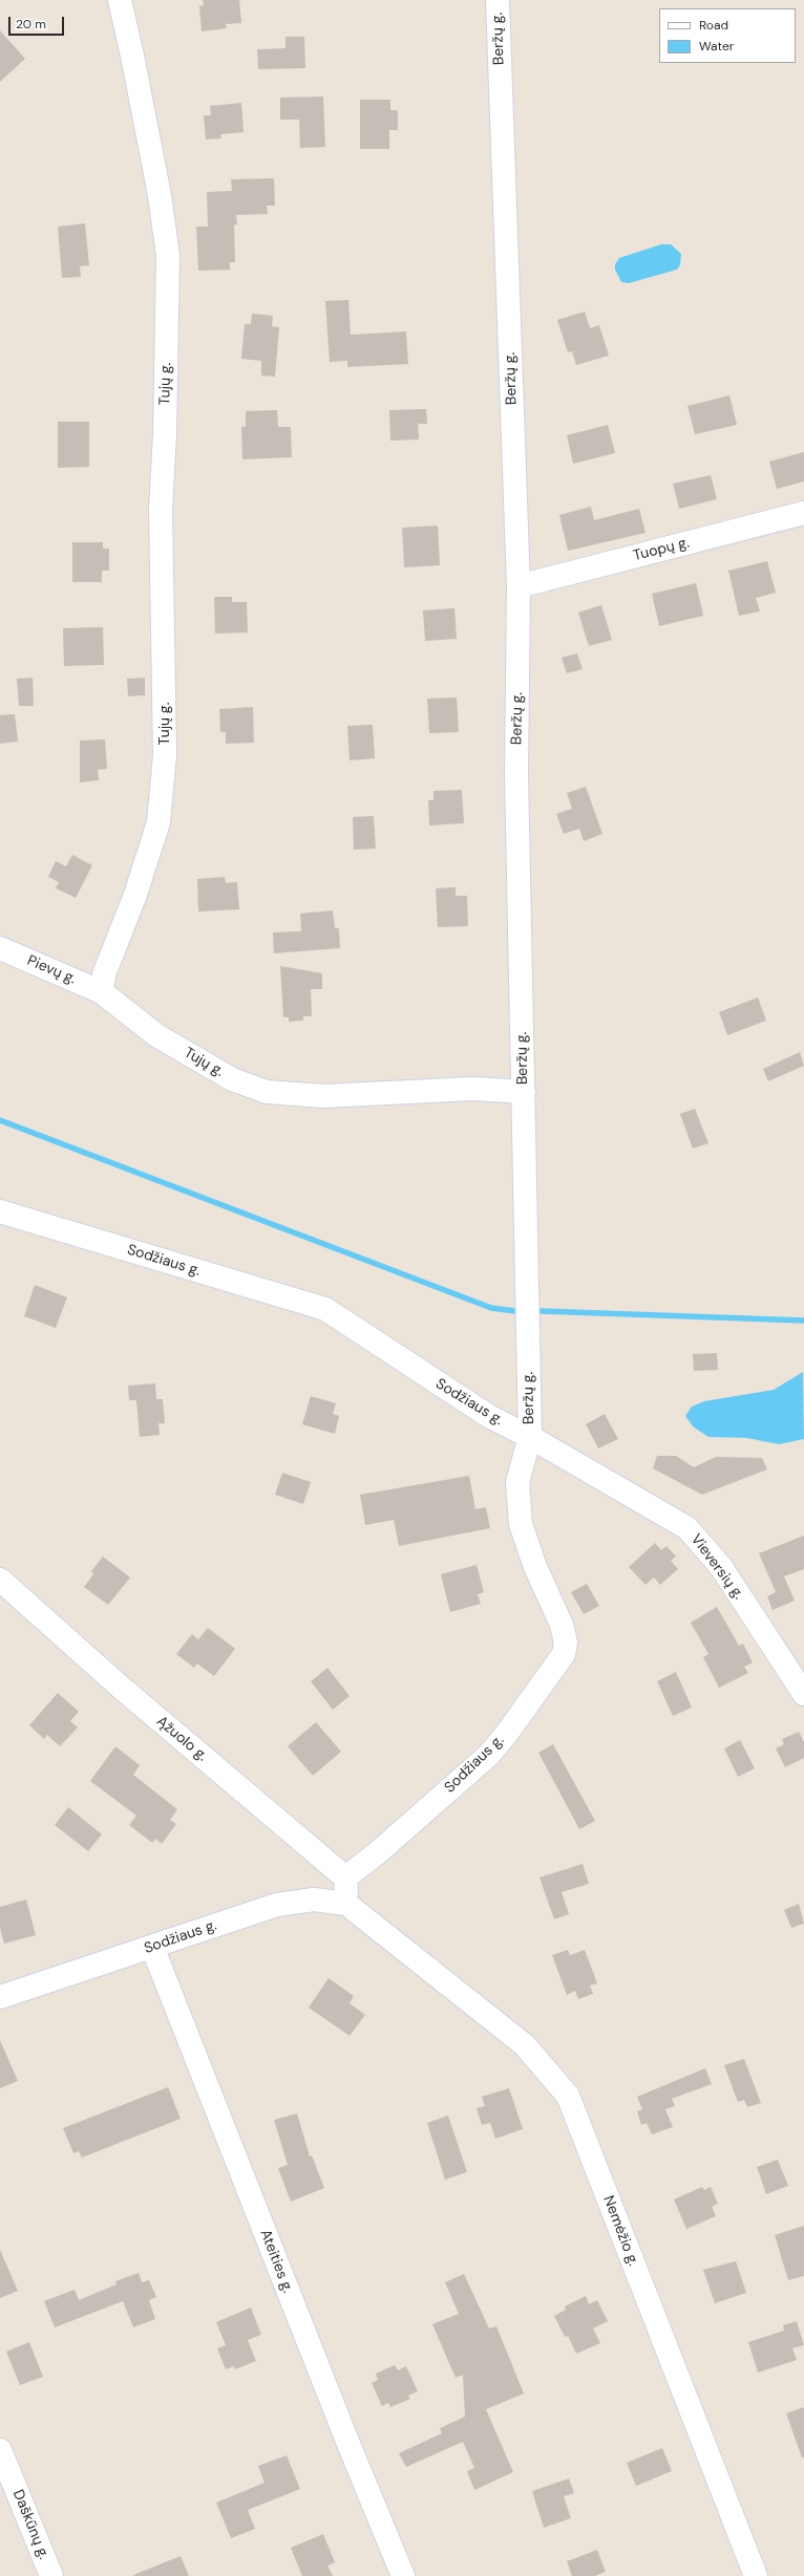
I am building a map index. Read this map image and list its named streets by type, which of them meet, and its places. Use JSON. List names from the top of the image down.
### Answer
{
  "streets": {
    "street": [
      "Beržų g.",
      "Tujų g.",
      "Tuopų g.",
      "Pievų g.",
      "Sodžiaus g.",
      "Vieversių g.",
      "Ąžuolo g.",
      "Nemėžio g.",
      "Ateities g.",
      "Daškūnų g."
    ]
  },
  "crossings": [
    ["Beržų g.", "Tujų g."],
    ["Beržų g.", "Tuopų g."],
    ["Beržų g.", "Sodžiaus g."],
    ["Beržų g.", "Vieversių g."],
    ["Tujų g.", "Pievų g."],
    ["Sodžiaus g.", "Vieversių g."],
    ["Sodžiaus g.", "Ąžuolo g."],
    ["Sodžiaus g.", "Nemėžio g."],
    ["Sodžiaus g.", "Ateities g."]
  ],
  "legend": ["Road", "Water"],
  "scale_bar": "20 m"
}
